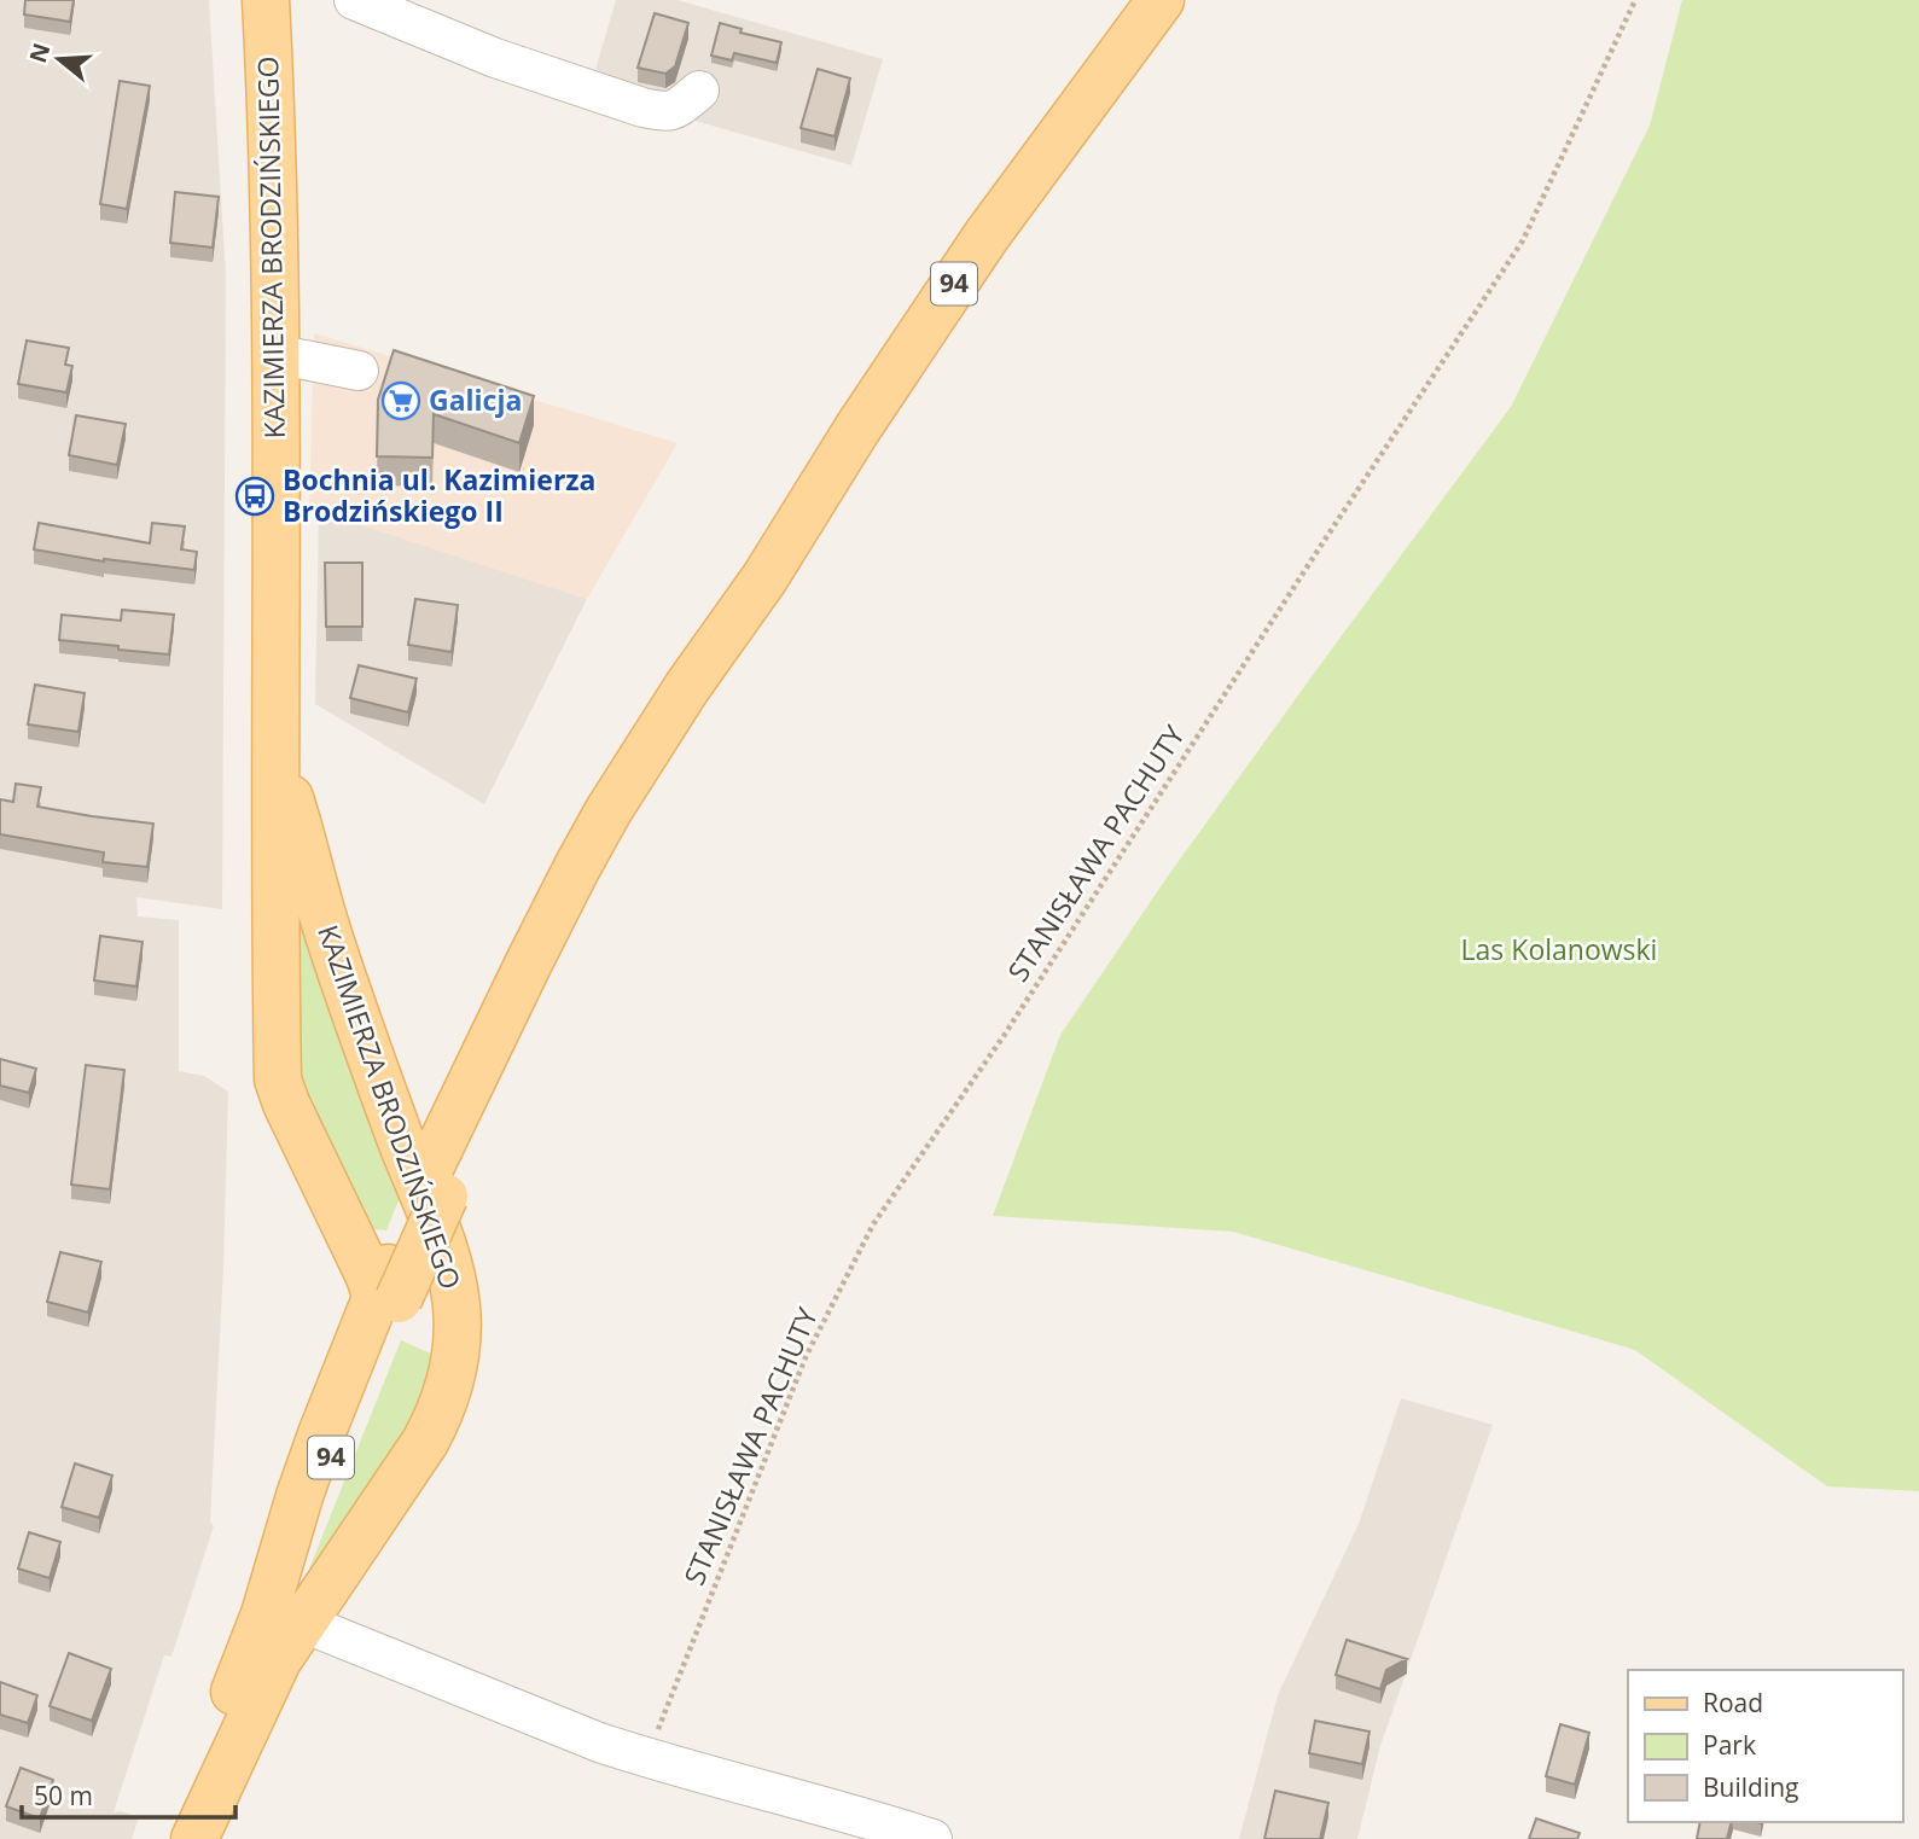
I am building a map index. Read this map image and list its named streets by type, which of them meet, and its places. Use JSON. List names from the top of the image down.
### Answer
{
  "streets": {
    "main road": ["KAZIMIERZA BRODZIŃSKIEGO", "94"],
    "path": ["STANISŁAWA PACHUTY"]
  },
  "crossings": [
    ["KAZIMIERZA BRODZIŃSKIEGO", "94"]
  ],
  "parks": ["Las Kolanowski"],
  "places": {
    "supermarket": ["Galicja"],
    "bus stop": ["Bochnia ul. Kazimierza Brodzińskiego II"]
  },
  "legend": ["Road", "Park", "Building"],
  "scale_bar": "50 m",
  "north": "left"
}
